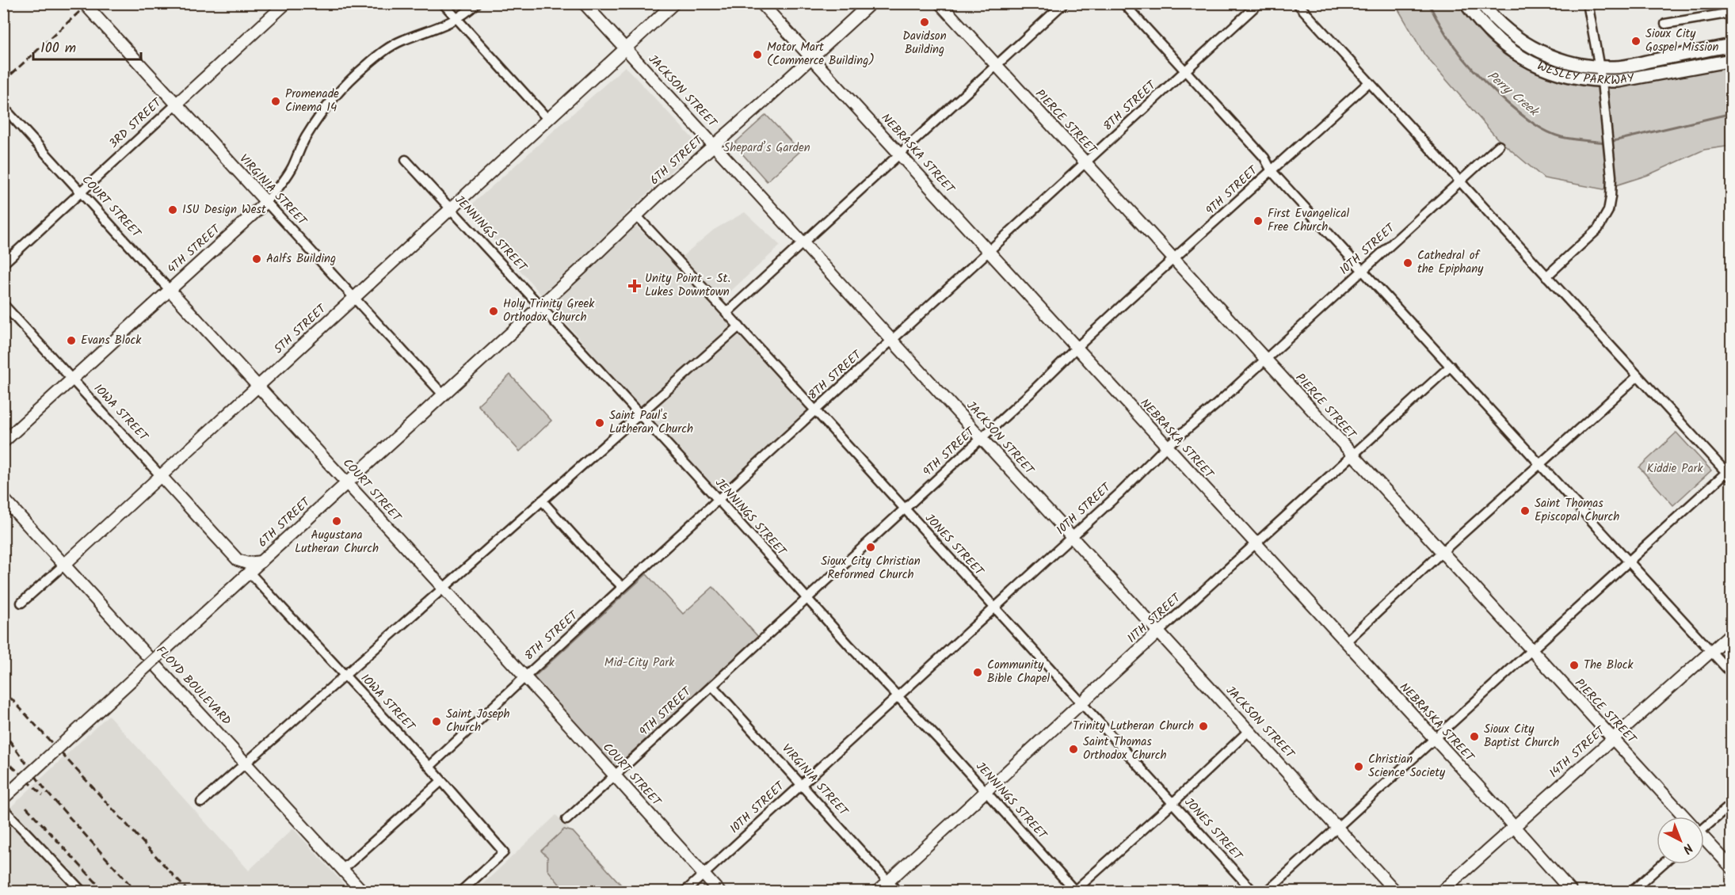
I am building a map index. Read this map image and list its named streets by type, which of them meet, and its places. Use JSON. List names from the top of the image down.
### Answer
{
  "streets": {
    "main road": [
      "WESLEY PARKWAY",
      "JACKSON STREET",
      "PIERCE STREET",
      "3RD STREET",
      "NEBRASKA STREET",
      "6TH STREET",
      "VIRGINIA STREET",
      "COURT STREET",
      "4TH STREET",
      "5TH STREET",
      "IOWA STREET",
      "11TH STREET",
      "FLOYD BOULEVARD",
      "14TH STREET"
    ],
    "street": [
      "8TH STREET",
      "9TH STREET",
      "JENNINGS STREET",
      "10TH STREET",
      "JONES STREET"
    ]
  },
  "crossings": [
    ["JACKSON STREET", "8TH STREET"],
    ["JACKSON STREET", "6TH STREET"],
    ["JACKSON STREET", "9TH STREET"],
    ["JACKSON STREET", "10TH STREET"],
    ["JACKSON STREET", "5TH STREET"],
    ["JACKSON STREET", "11TH STREET"],
    ["8TH STREET", "PIERCE STREET"],
    ["8TH STREET", "NEBRASKA STREET"],
    ["8TH STREET", "COURT STREET"],
    ["8TH STREET", "JENNINGS STREET"],
    ["8TH STREET", "IOWA STREET"],
    ["8TH STREET", "JONES STREET"],
    ["PIERCE STREET", "9TH STREET"],
    ["PIERCE STREET", "10TH STREET"],
    ["PIERCE STREET", "11TH STREET"],
    ["PIERCE STREET", "14TH STREET"],
    ["3RD STREET", "VIRGINIA STREET"],
    ["3RD STREET", "COURT STREET"],
    ["NEBRASKA STREET", "6TH STREET"],
    ["NEBRASKA STREET", "9TH STREET"],
    ["NEBRASKA STREET", "10TH STREET"],
    ["NEBRASKA STREET", "11TH STREET"],
    ["NEBRASKA STREET", "14TH STREET"],
    ["6TH STREET", "VIRGINIA STREET"],
    ["6TH STREET", "COURT STREET"],
    ["6TH STREET", "JENNINGS STREET"],
    ["6TH STREET", "IOWA STREET"],
    ["6TH STREET", "JONES STREET"],
    ["VIRGINIA STREET", "9TH STREET"],
    ["VIRGINIA STREET", "4TH STREET"],
    ["VIRGINIA STREET", "10TH STREET"],
    ["VIRGINIA STREET", "5TH STREET"],
    ["VIRGINIA STREET", "11TH STREET"],
    ["9TH STREET", "COURT STREET"],
    ["9TH STREET", "JENNINGS STREET"],
    ["9TH STREET", "JONES STREET"],
    ["COURT STREET", "4TH STREET"],
    ["COURT STREET", "10TH STREET"],
    ["COURT STREET", "5TH STREET"],
    ["JENNINGS STREET", "10TH STREET"],
    ["JENNINGS STREET", "5TH STREET"],
    ["JENNINGS STREET", "11TH STREET"],
    ["4TH STREET", "IOWA STREET"],
    ["10TH STREET", "JONES STREET"],
    ["5TH STREET", "IOWA STREET"],
    ["5TH STREET", "FLOYD BOULEVARD"],
    ["JONES STREET", "11TH STREET"]
  ],
  "water": ["Perry Creek"],
  "parks": ["Shepard’s Garden", "Kiddie Park", "Mid-City Park"],
  "places": {
    "other": [
      "Davidson Building",
      "Sioux City Gospel Mission",
      "Motor Mart (Commerce Building)",
      "Promenade Cinema 14",
      "ISU Design West",
      "First Evangelical Free Church",
      "Aalfs Building",
      "Cathedral of the Epiphany",
      "Holy Trinity Greek Orthodox Church",
      "Evans Block",
      "Saint Paul's Lutheran Church",
      "Saint Thomas Episcopal Church",
      "Augustana Lutheran Church",
      "Sioux City Christian Reformed Church",
      "The Block",
      "Community Bible Chapel",
      "Saint Joseph Church",
      "Trinity Lutheran Church",
      "Sioux City Baptist Church",
      "Saint Thomas Orthodox Church",
      "Christian Science Society"
    ],
    "health": ["Unity Point - St. Lukes Downtown"]
  },
  "scale_bar": "100 m",
  "north": "bottom right"
}
